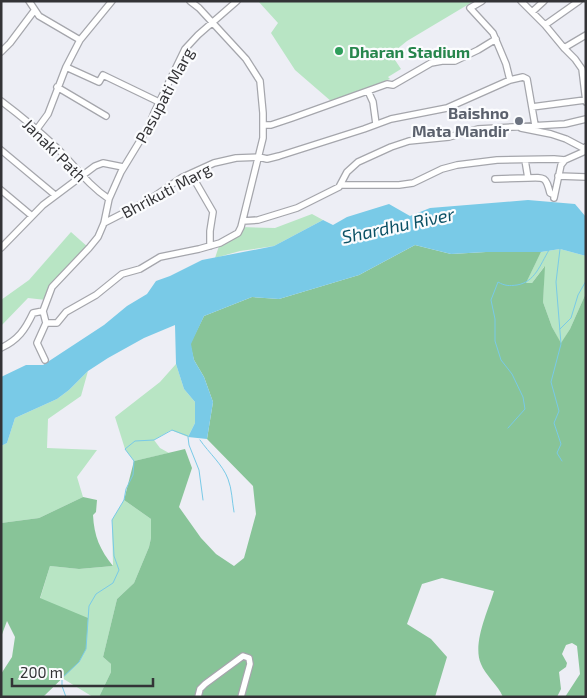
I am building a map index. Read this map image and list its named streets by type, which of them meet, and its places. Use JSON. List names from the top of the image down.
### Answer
{
  "streets": {
    "street": ["Pasupati Marg", "Janaki Path", "Bhrikuti Marg"]
  },
  "crossings": [
    ["Pasupati Marg", "Janaki Path"],
    ["Pasupati Marg", "Bhrikuti Marg"]
  ],
  "water": ["Shardhu River"],
  "places": ["Dharan Stadium", "Baishno Mata Mandir"],
  "scale_bar": "200 m"
}
